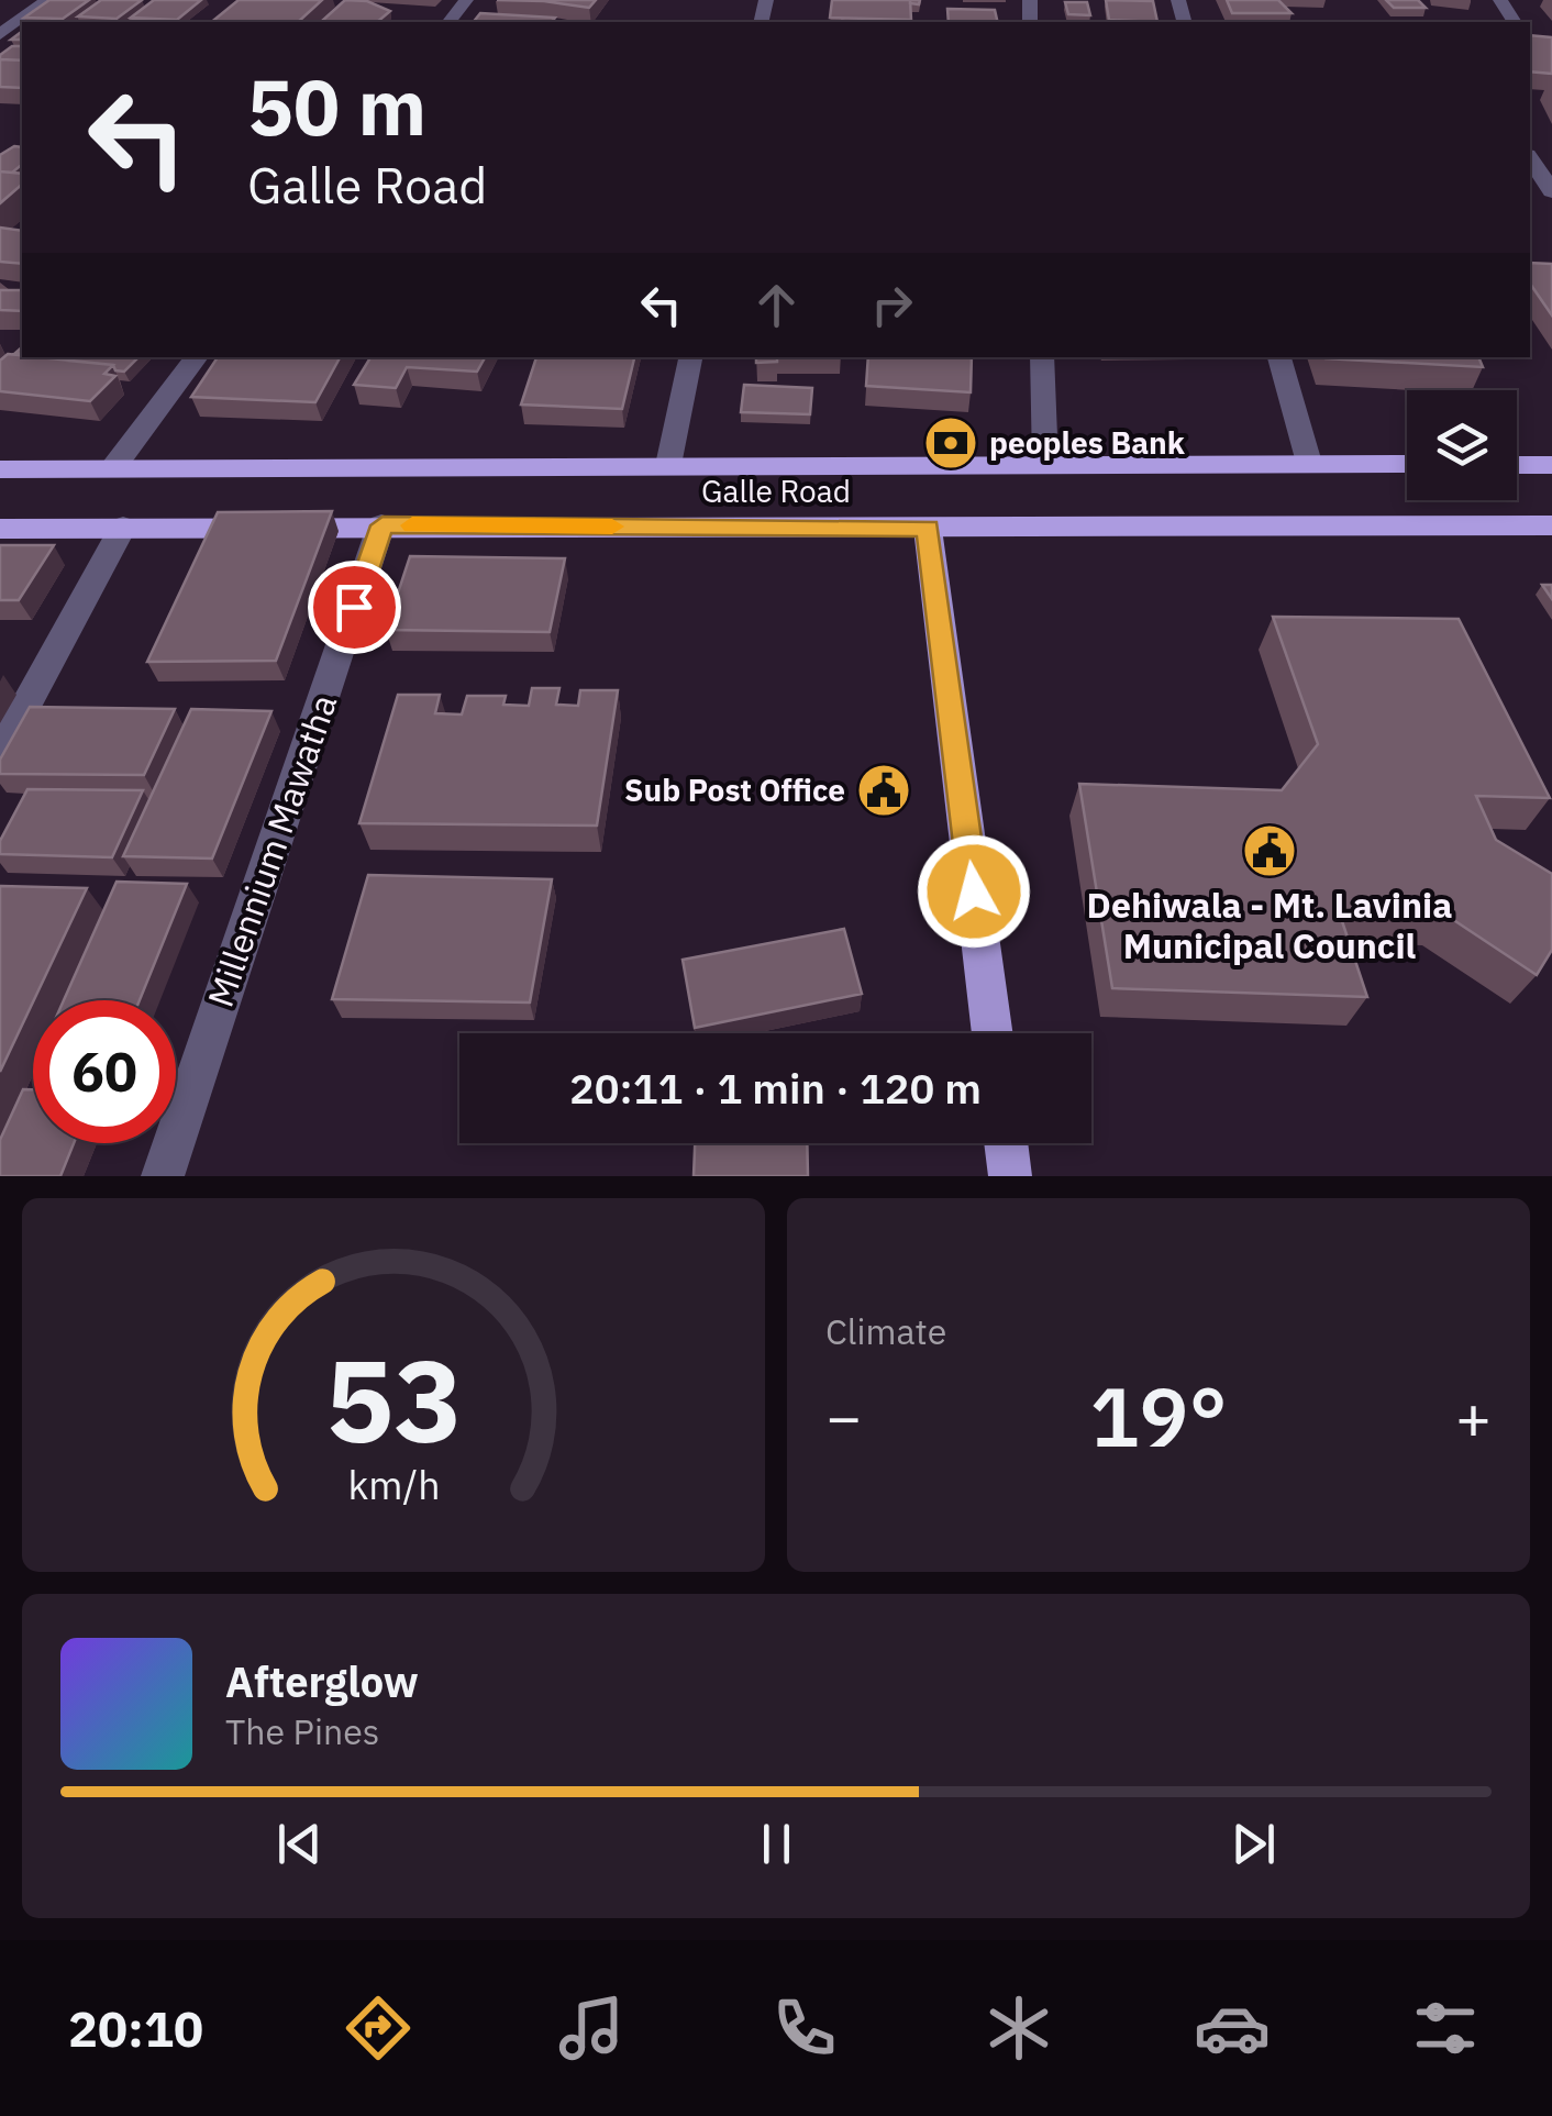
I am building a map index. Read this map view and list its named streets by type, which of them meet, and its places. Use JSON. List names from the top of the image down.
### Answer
{
  "streets": {
    "highway": ["Galle Road"],
    "street": ["Millennium Mawatha"]
  },
  "crossings": [
    ["Galle Road", "Millennium Mawatha"]
  ],
  "places": {
    "bank": ["peoples Bank"],
    "public building": ["Sub Post Office", "Dehiwala - Mt. Lavinia Municipal Council"]
  },
  "page": {
    "turn": ["50 m", "Galle Road"],
    "limit": "60",
    "trip": "20:11 · 1 min · 120 m",
    "tile": "Climate",
    "heat": ["−", "19°", "+"],
    "song": ["Afterglow", "The Pines"],
    "tabs": "20:10",
    "gauge": ["53", "km/h"]
  }
}
